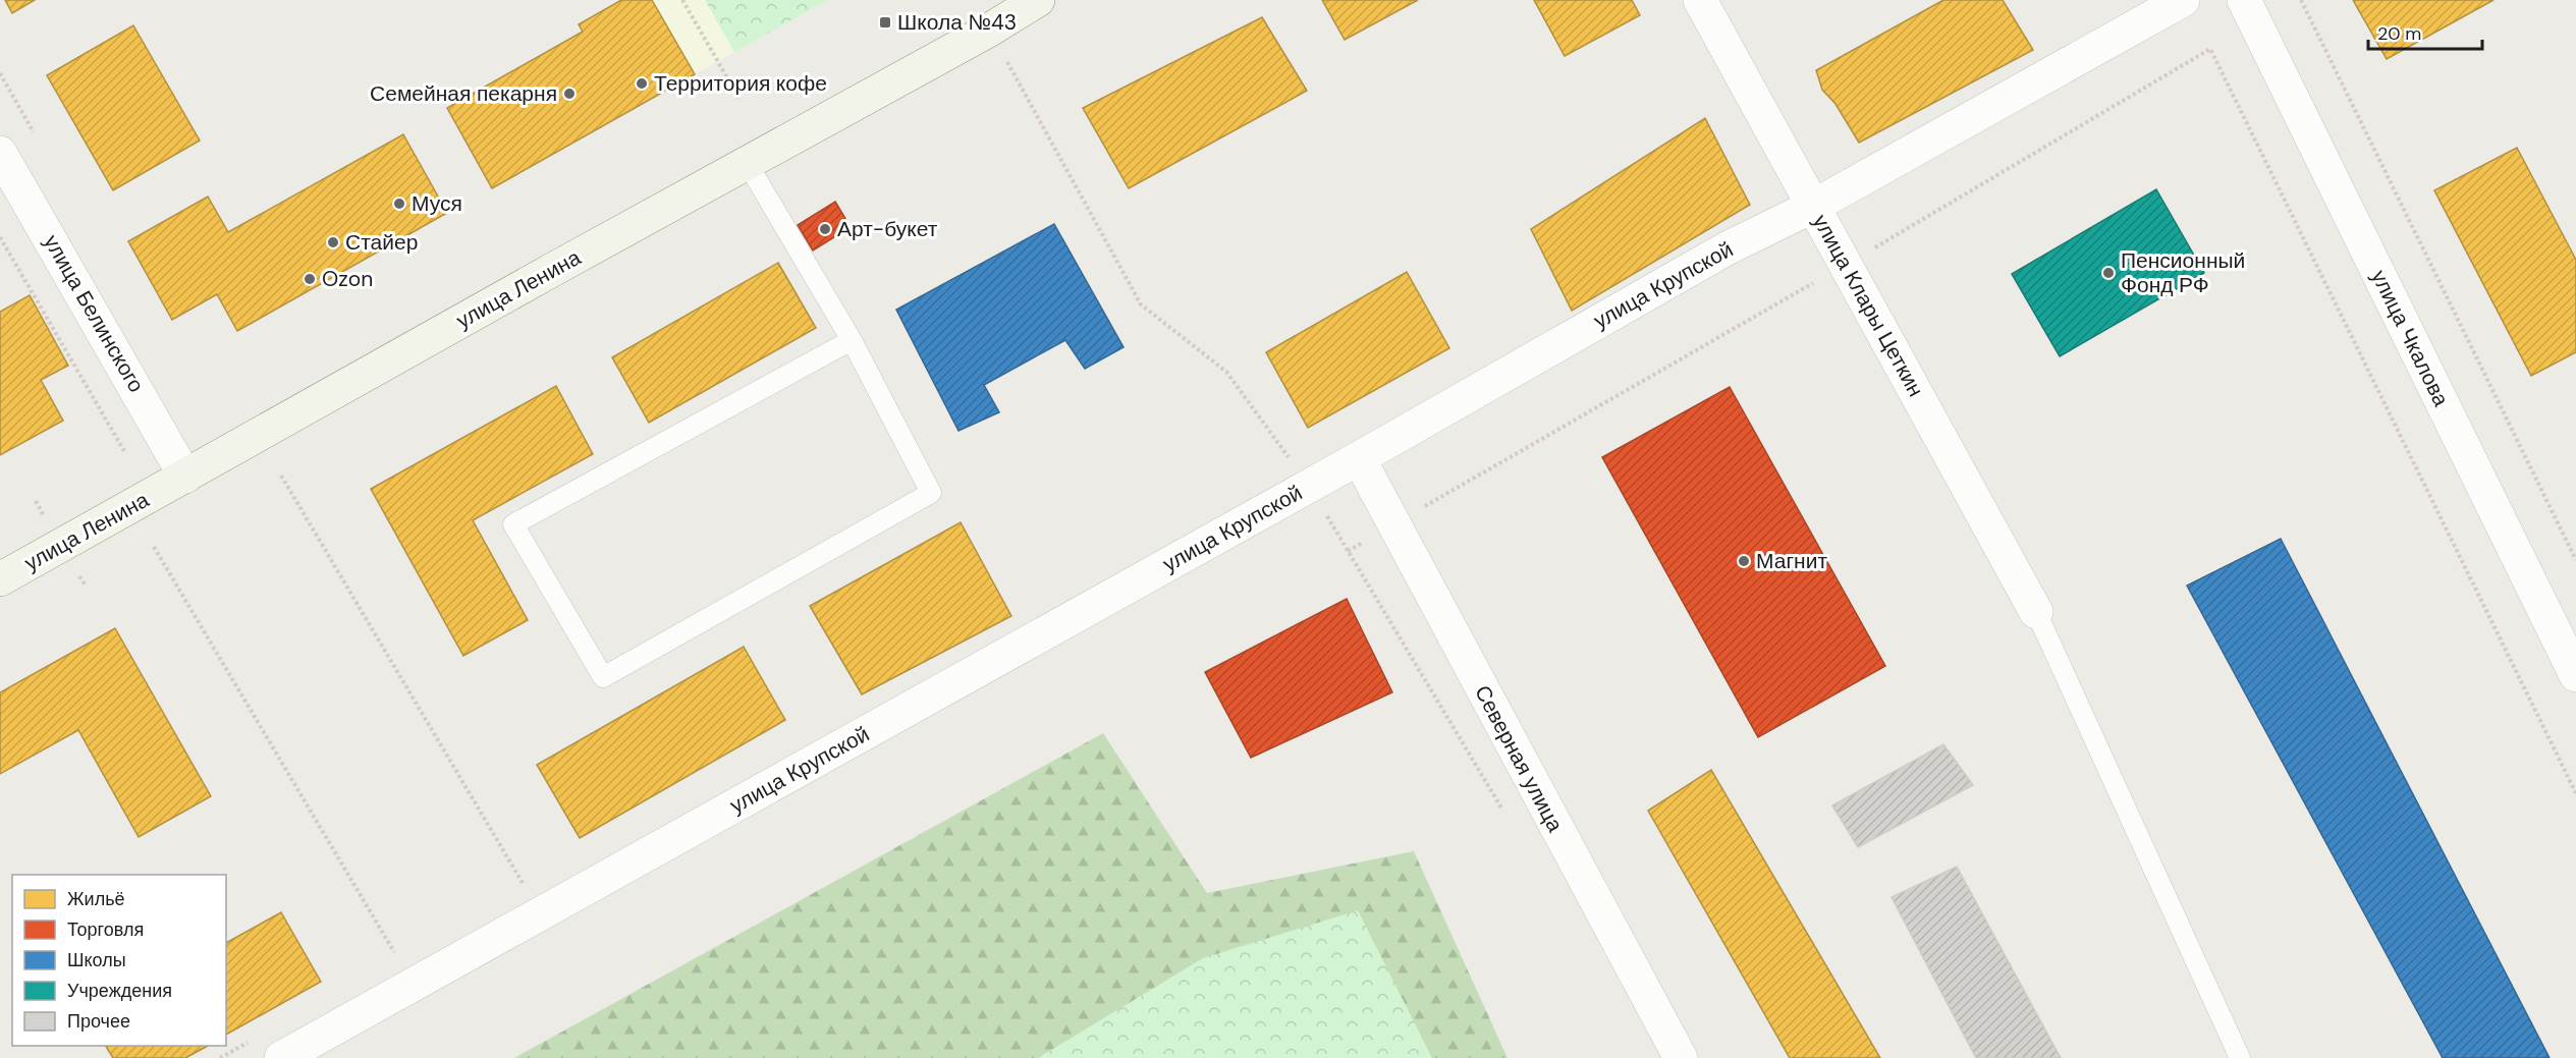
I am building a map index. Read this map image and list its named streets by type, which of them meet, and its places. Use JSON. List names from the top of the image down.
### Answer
{
  "streets": {
    "main road": ["улица Ленина"],
    "street": [
      "улица Крупской",
      "улица Клары Цеткин",
      "улица Белинского",
      "улица Чкалова",
      "Северная улица"
    ]
  },
  "crossings": [
    ["улица Крупской", "улица Клары Цеткин"],
    ["улица Крупской", "Северная улица"],
    ["улица Ленина", "улица Белинского"]
  ],
  "places": {
    "transit": ["Школа №43"],
    "other": [
      "Территория кофе",
      "Семейная пекарня",
      "Муся",
      "Арт-букет",
      "Стайер",
      "Пенсионный Фонд РФ",
      "Ozon",
      "Магнит"
    ]
  },
  "legend": [
    "Жильё",
    "Торговля",
    "Школы",
    "Учреждения",
    "Прочее"
  ],
  "scale_bar": "20 m"
}
